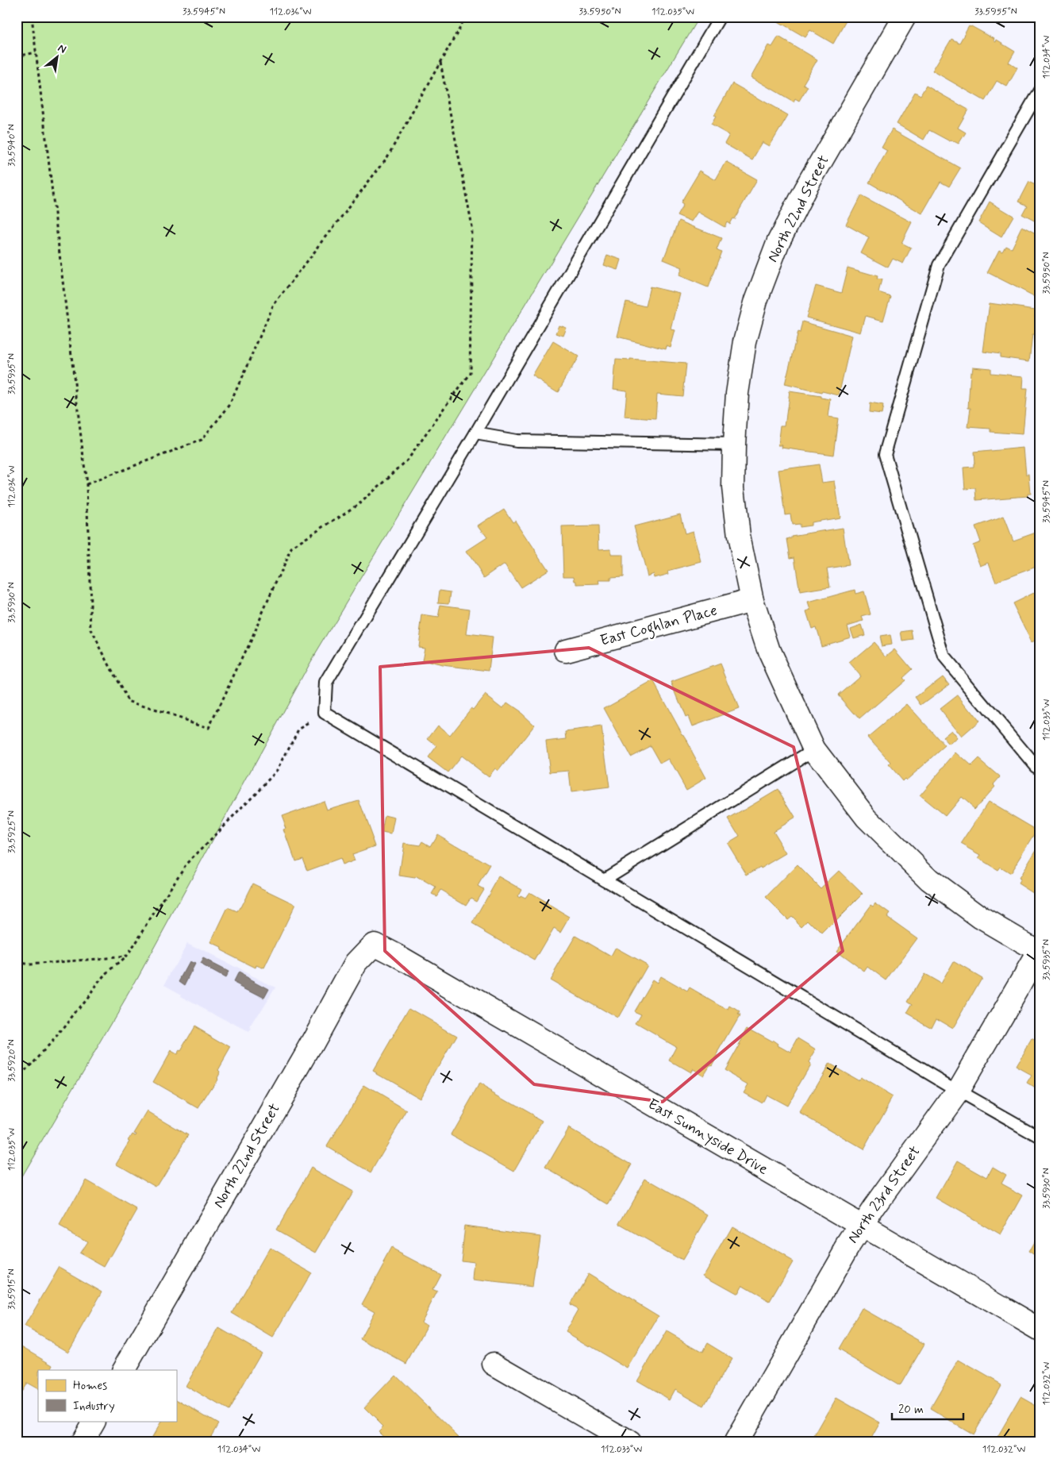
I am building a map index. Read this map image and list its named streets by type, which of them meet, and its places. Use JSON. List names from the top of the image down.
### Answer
{
  "streets": {
    "street": [
      "North 22nd Street",
      "East Coghlan Place",
      "East Sunnyside Drive",
      "North 23rd Street"
    ]
  },
  "crossings": [
    ["North 22nd Street", "East Coghlan Place"],
    ["North 22nd Street", "East Sunnyside Drive"],
    ["North 22nd Street", "North 23rd Street"],
    ["East Sunnyside Drive", "North 23rd Street"]
  ],
  "legend": ["Homes", "Industry"],
  "scale_bar": "20 m",
  "north": "top right",
  "coordinates": [
    "33.5945°N",
    "112.036°W",
    "33.5950°N",
    "112.035°W",
    "33.5955°N",
    "112.034°W",
    "33.5940°N",
    "33.5935°N",
    "33.5930°N",
    "112.033°W",
    "33.5925°N",
    "33.5920°N",
    "33.5915°N",
    "112.032°W"
  ]
}
